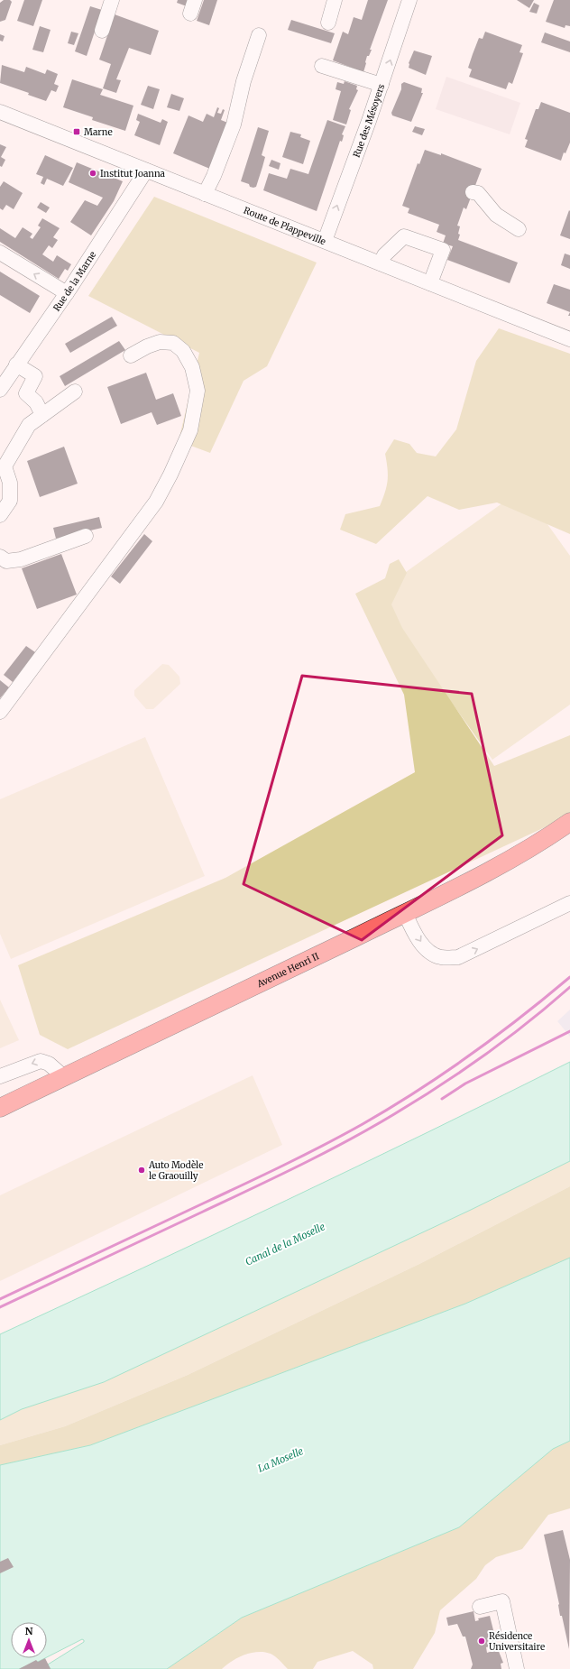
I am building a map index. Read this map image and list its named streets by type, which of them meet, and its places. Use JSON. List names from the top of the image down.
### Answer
{
  "streets": {
    "main road": ["Avenue Henri II"],
    "street": ["Rue des Mésoyers", "Route de Plappeville", "Rue de la Marne"]
  },
  "crossings": [
    ["Rue des Mésoyers", "Route de Plappeville"],
    ["Route de Plappeville", "Rue de la Marne"]
  ],
  "water": ["Canal de la Moselle", "La Moselle"],
  "places": {
    "transit": ["Marne"],
    "other": ["Institut Joanna", "Auto Modèle le Graouilly", "Résidence Universitaire"]
  },
  "north": "top"
}
